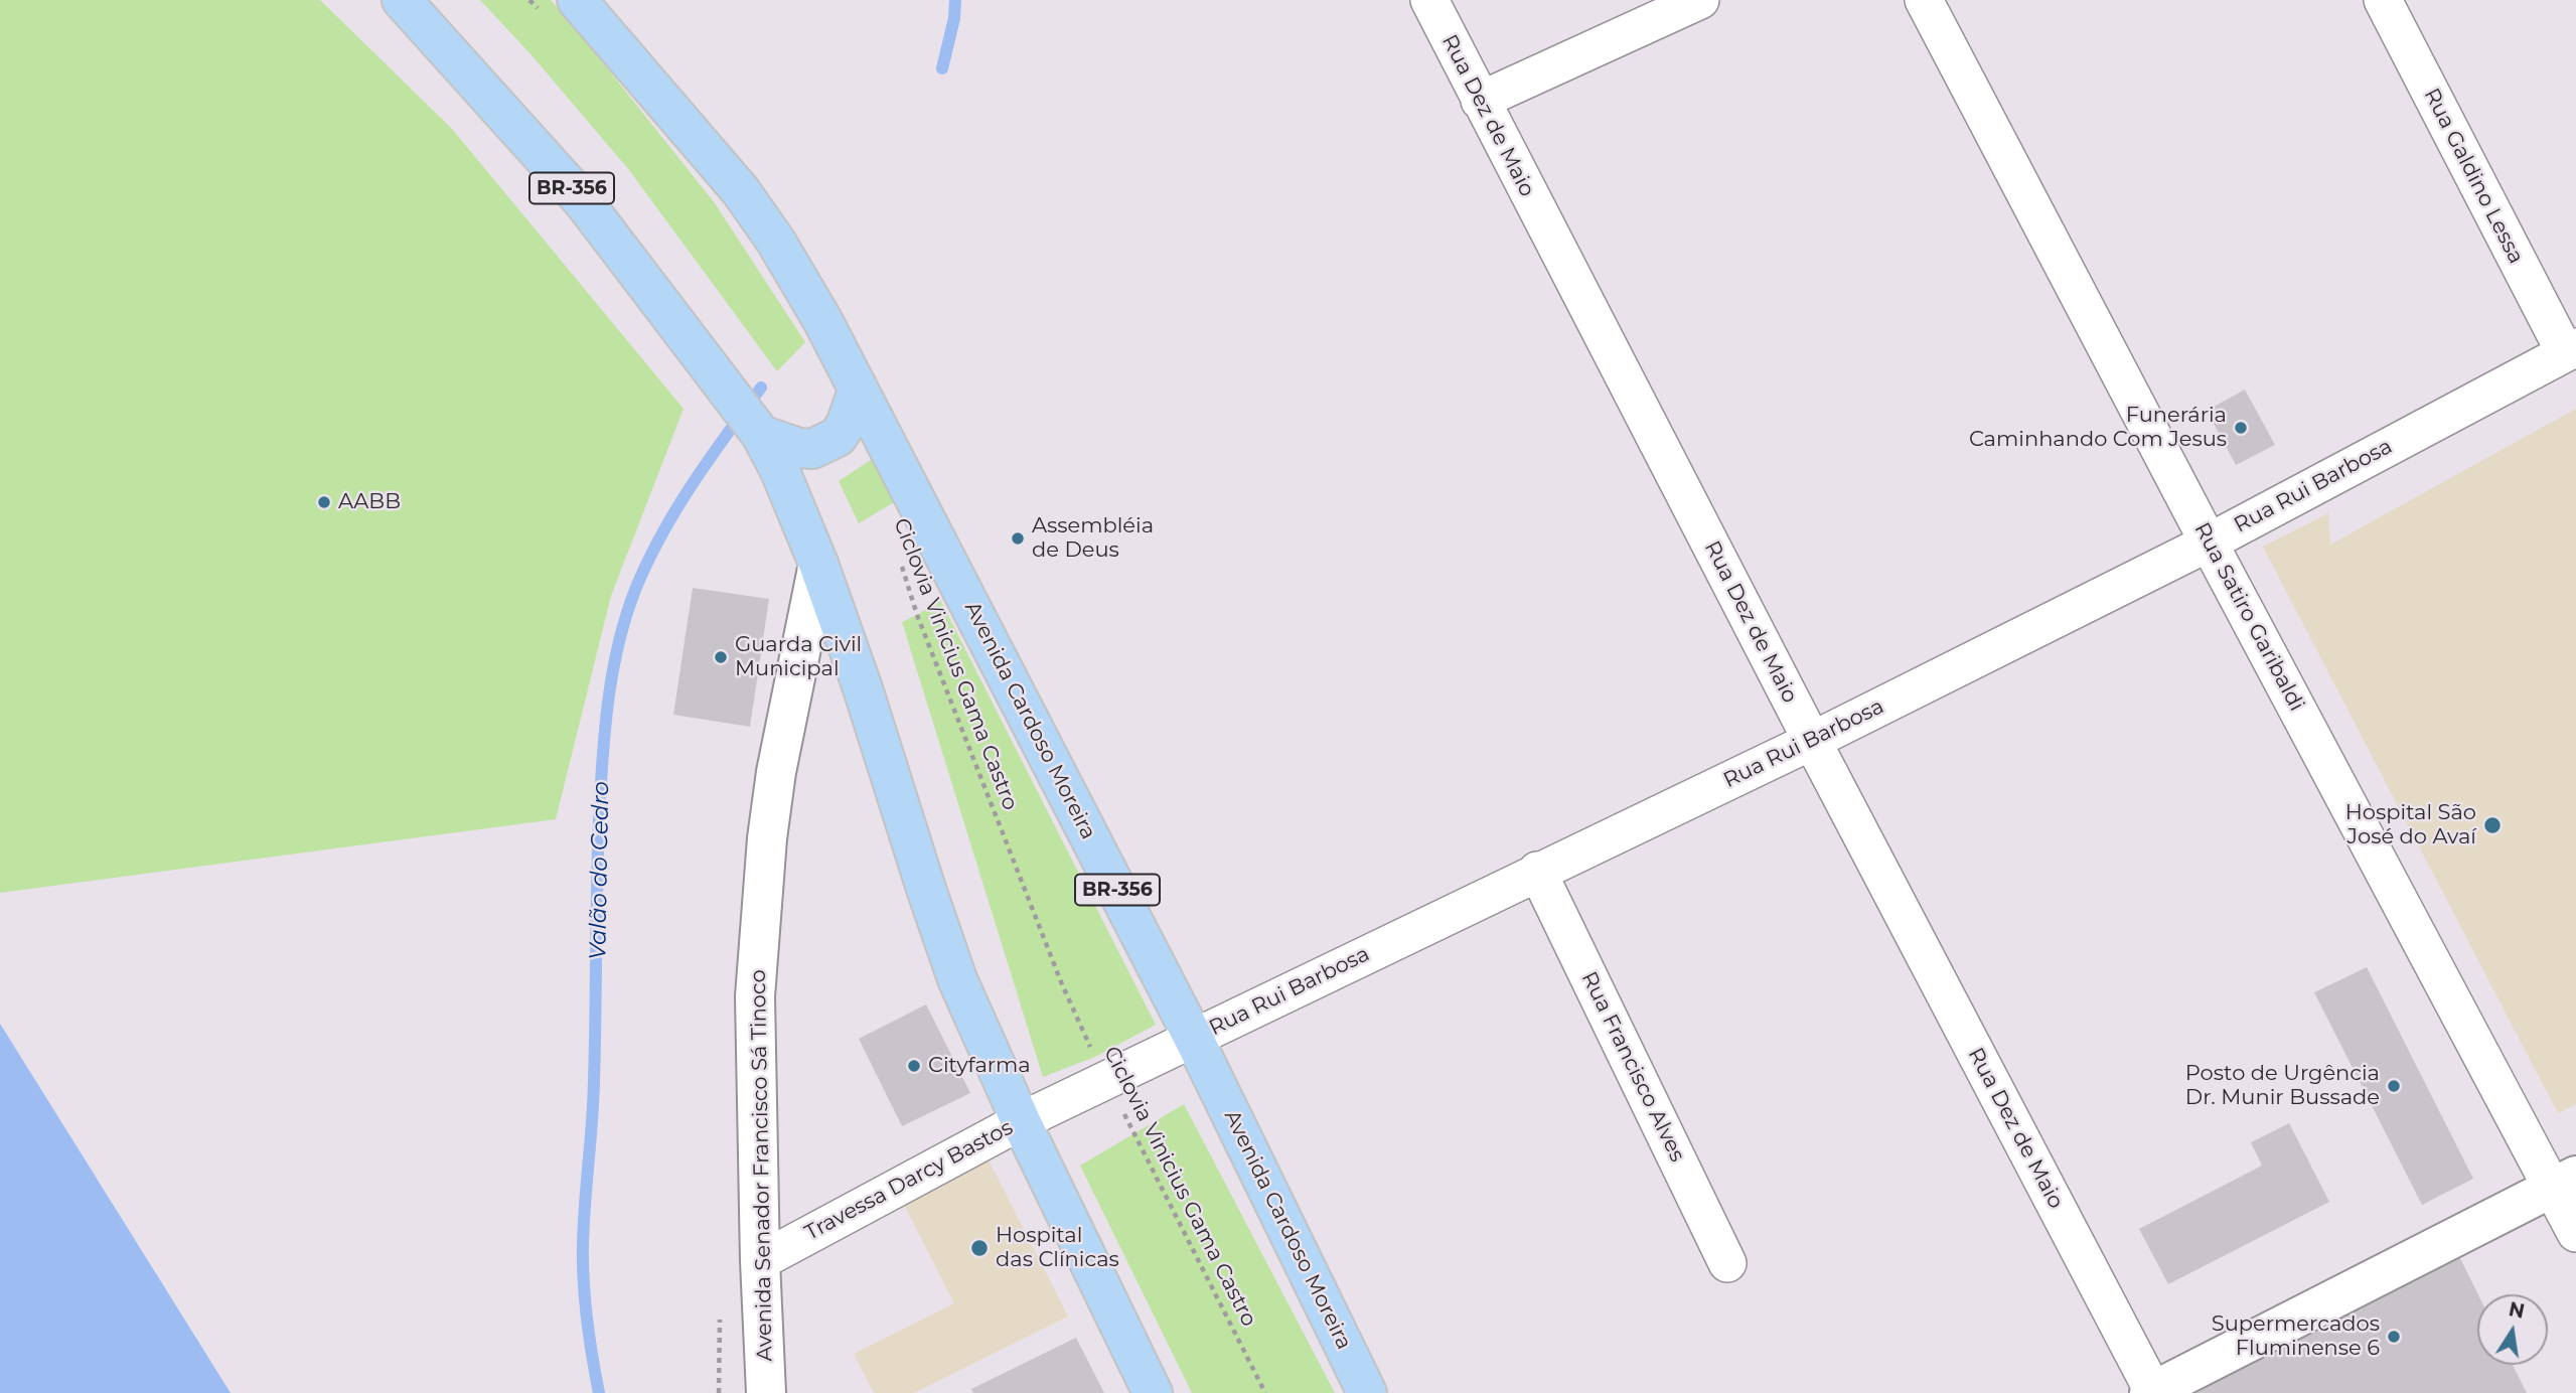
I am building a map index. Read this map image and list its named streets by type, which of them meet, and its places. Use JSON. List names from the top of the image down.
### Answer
{
  "streets": {
    "highway": ["BR-356", "Avenida Cardoso Moreira"],
    "street": [
      "Rua Dez de Maio",
      "Rua Galdino Lessa",
      "Rua Rui Barbosa",
      "Rua Satiro Garibaldi",
      "Rua Francisco Alves",
      "Avenida Senador Francisco Sá Tinoco",
      "Travessa Darcy Bastos"
    ],
    "path": ["Ciclovia Vinicius Gama Castro"]
  },
  "crossings": [
    ["Rua Dez de Maio", "Rua Rui Barbosa"],
    ["Rua Galdino Lessa", "Rua Rui Barbosa"],
    ["BR-356", "Rua Rui Barbosa"],
    ["BR-356", "Avenida Cardoso Moreira"],
    ["BR-356", "Avenida Senador Francisco Sá Tinoco"],
    ["BR-356", "Travessa Darcy Bastos"],
    ["Rua Rui Barbosa", "Rua Satiro Garibaldi"],
    ["Rua Rui Barbosa", "Ciclovia Vinicius Gama Castro"],
    ["Rua Rui Barbosa", "Avenida Cardoso Moreira"],
    ["Rua Rui Barbosa", "Rua Francisco Alves"],
    ["Rua Rui Barbosa", "Travessa Darcy Bastos"],
    ["Avenida Senador Francisco Sá Tinoco", "Travessa Darcy Bastos"]
  ],
  "water": ["Valão do Cedro"],
  "places": [
    "Funerária Caminhando Com Jesus",
    "AABB",
    "Assembléia de Deus",
    "Guarda Civil Municipal",
    "Hospital São José do Avaí",
    "Cityfarma",
    "Posto de Urgência Dr. Munir Bussade",
    "Hospital das Clínicas",
    "Supermercados Fluminense 6"
  ],
  "north": "top"
}
